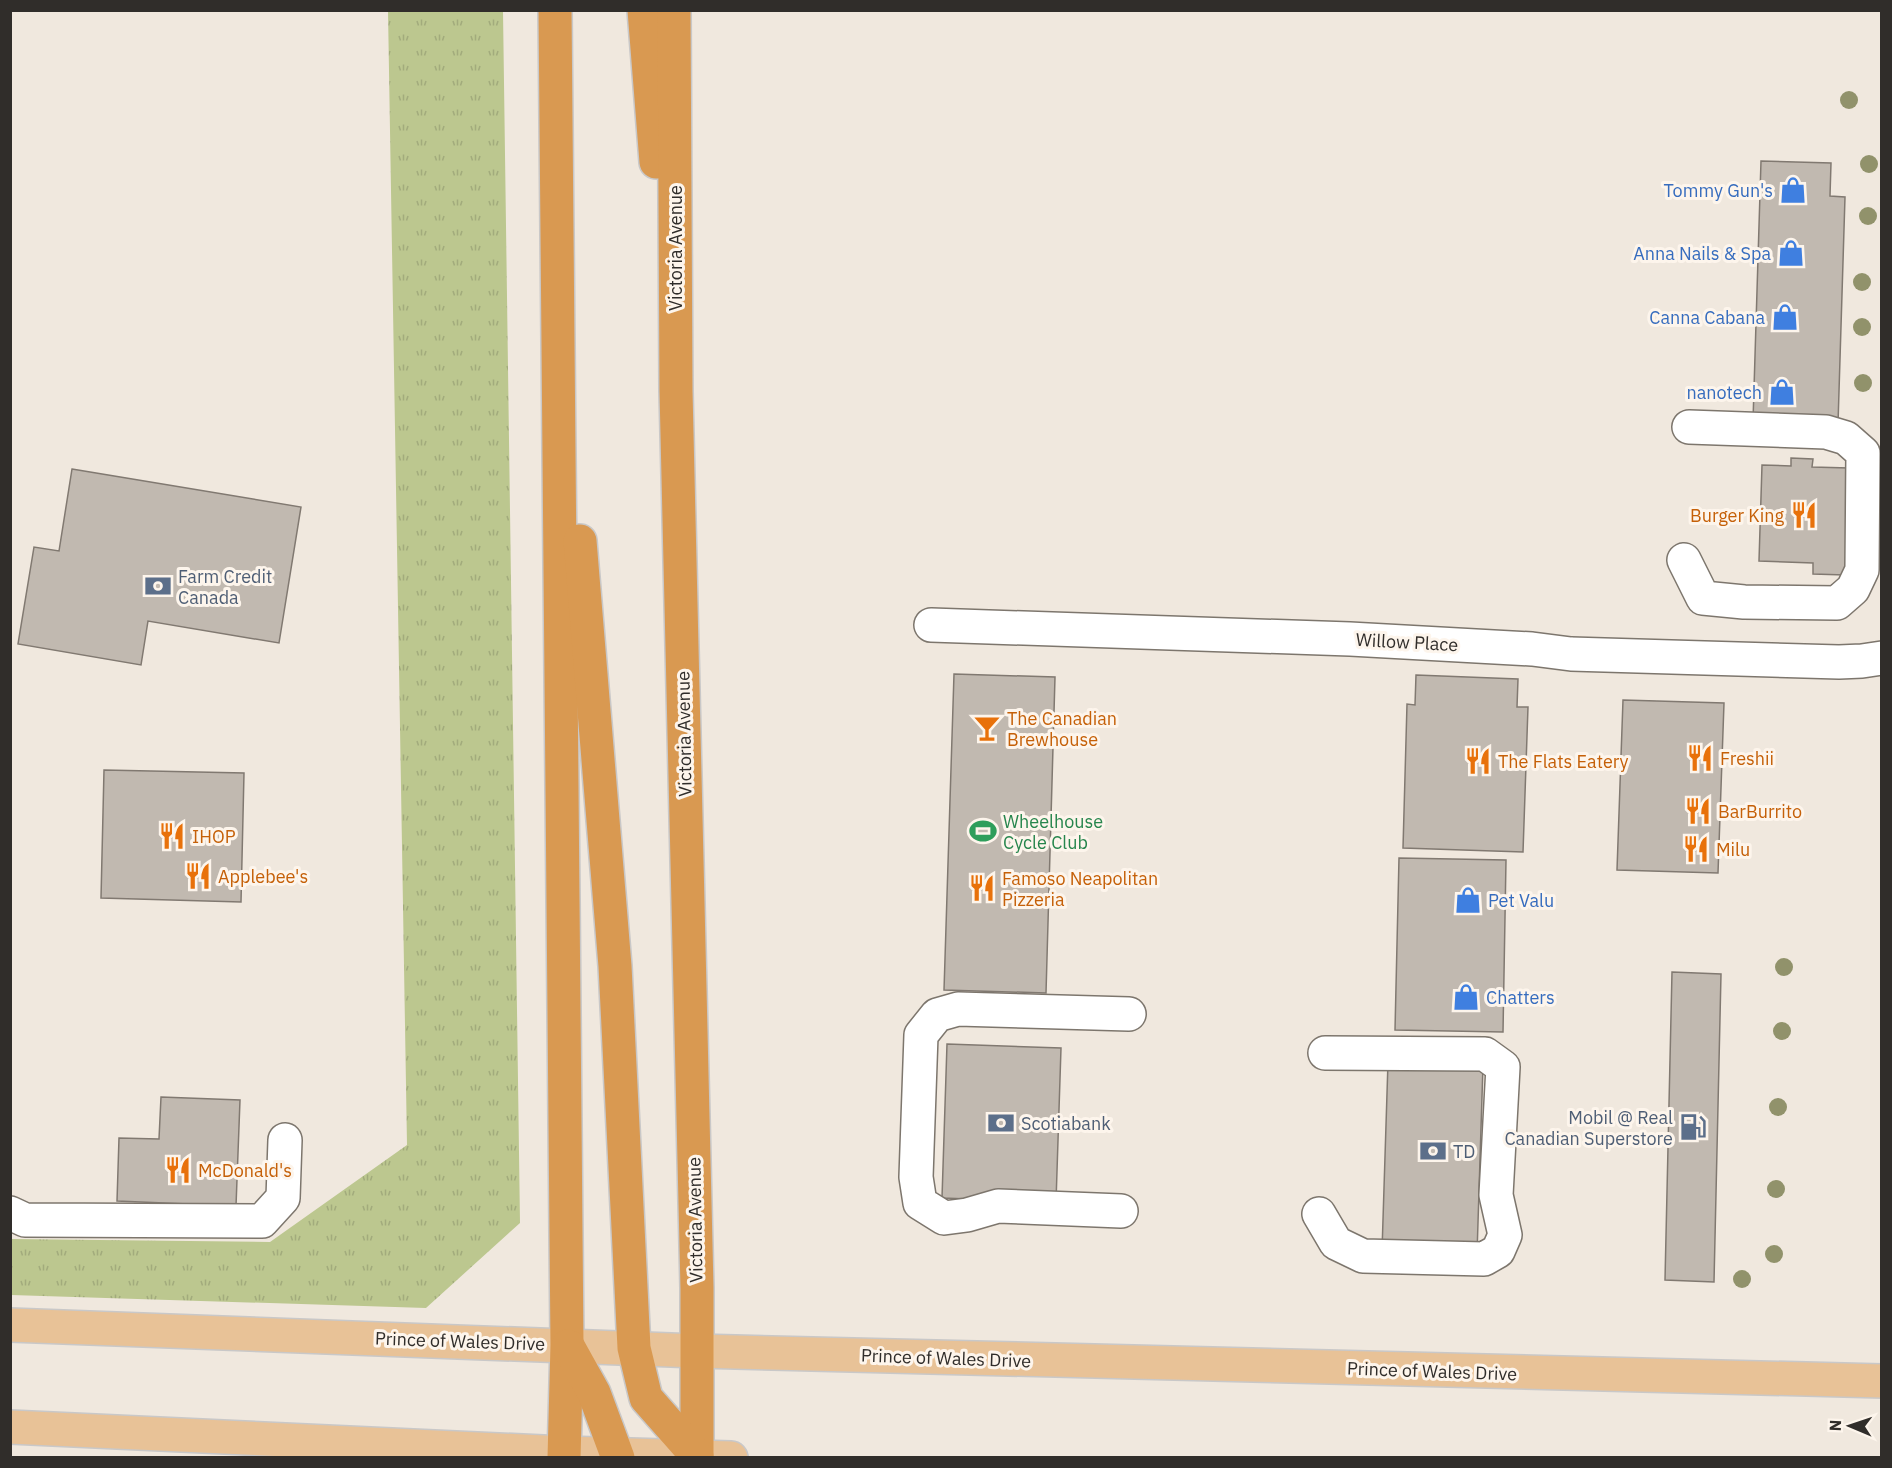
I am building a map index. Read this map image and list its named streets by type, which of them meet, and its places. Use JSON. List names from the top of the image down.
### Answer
{
  "streets": {
    "highway": ["Victoria Avenue"],
    "main road": ["Prince of Wales Drive"],
    "street": ["Willow Place"]
  },
  "crossings": [
    ["Victoria Avenue", "Prince of Wales Drive"]
  ],
  "places": {
    "shop": [
      "Tommy Gun's",
      "Anna Nails & Spa",
      "Canna Cabana",
      "nanotech",
      "Pet Valu",
      "Chatters"
    ],
    "restaurant": [
      "Burger King",
      "Freshii",
      "The Flats Eatery",
      "BarBurrito",
      "IHOP",
      "Milu",
      "Applebee's",
      "Famoso Neapolitan Pizzeria",
      "McDonald's"
    ],
    "bank": ["Farm Credit Canada", "Scotiabank", "TD"],
    "bar": ["The Canadian Brewhouse"],
    "sports": ["Wheelhouse Cycle Club"],
    "fuel station": ["Mobil @ Real Canadian Superstore"]
  },
  "north": "left"
}
